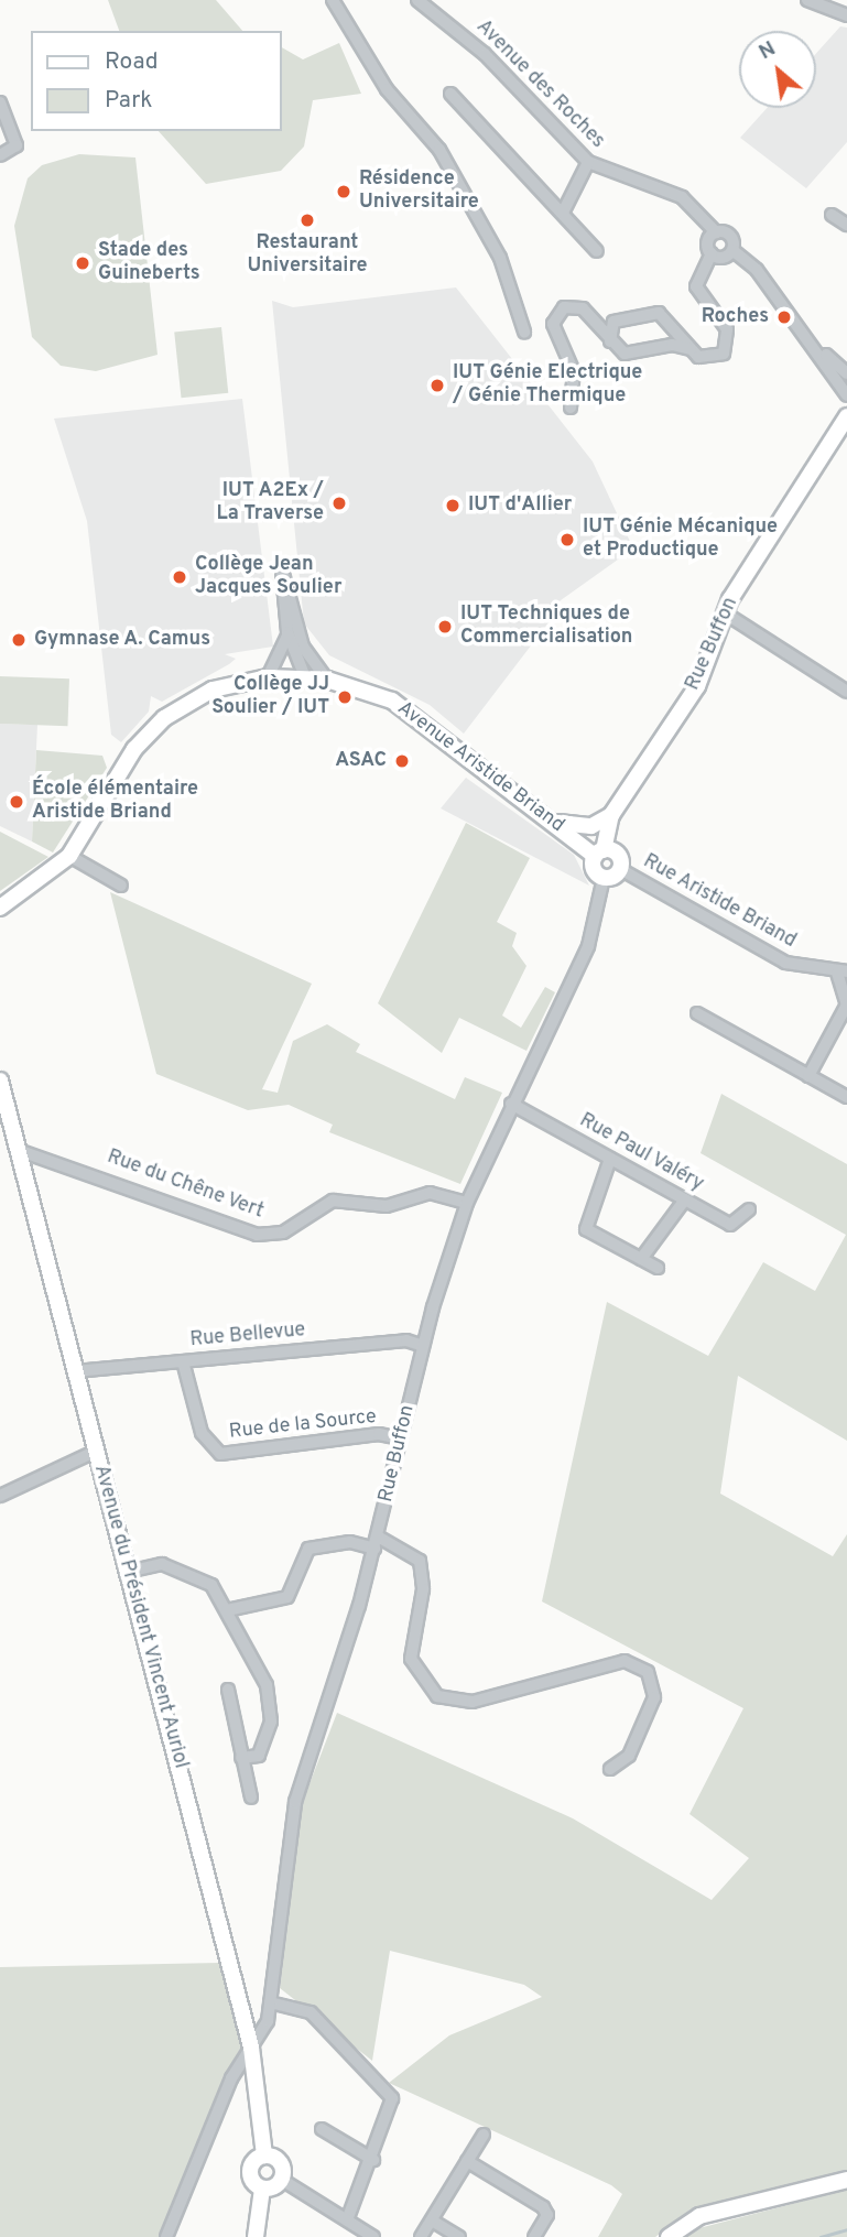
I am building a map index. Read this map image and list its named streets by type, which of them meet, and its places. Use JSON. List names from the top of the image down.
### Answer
{
  "streets": {
    "main road": ["Rue Buffon", "Avenue Aristide Briand", "Avenue du Président Vincent Auriol"],
    "street": [
      "Avenue des Roches",
      "Rue Aristide Briand",
      "Rue Paul Valéry",
      "Rue du Chêne Vert",
      "Rue Bellevue",
      "Rue de la Source"
    ]
  },
  "crossings": [
    ["Rue Buffon", "Avenue Aristide Briand"],
    ["Rue Buffon", "Rue Aristide Briand"],
    ["Rue Buffon", "Rue Paul Valéry"],
    ["Rue Buffon", "Rue du Chêne Vert"],
    ["Rue Buffon", "Rue Bellevue"],
    ["Rue Buffon", "Rue de la Source"],
    ["Rue Buffon", "Avenue du Président Vincent Auriol"],
    ["Rue du Chêne Vert", "Avenue du Président Vincent Auriol"],
    ["Rue Bellevue", "Rue de la Source"],
    ["Rue Bellevue", "Avenue du Président Vincent Auriol"]
  ],
  "places": [
    "Résidence Universitaire",
    "Restaurant Universitaire",
    "Stade des Guineberts",
    "Roches",
    "IUT Génie Electrique / Génie Thermique",
    "IUT A2Ex / La Traverse",
    "IUT d'Allier",
    "IUT Génie Mécanique et Productique",
    "Collège Jean Jacques Soulier",
    "IUT Techniques de Commercialisation",
    "Gymnase A. Camus",
    "Collège JJ Soulier / IUT",
    "ASAC",
    "École élémentaire Aristide Briand"
  ],
  "legend": ["Road", "Park"],
  "north": "top left"
}
